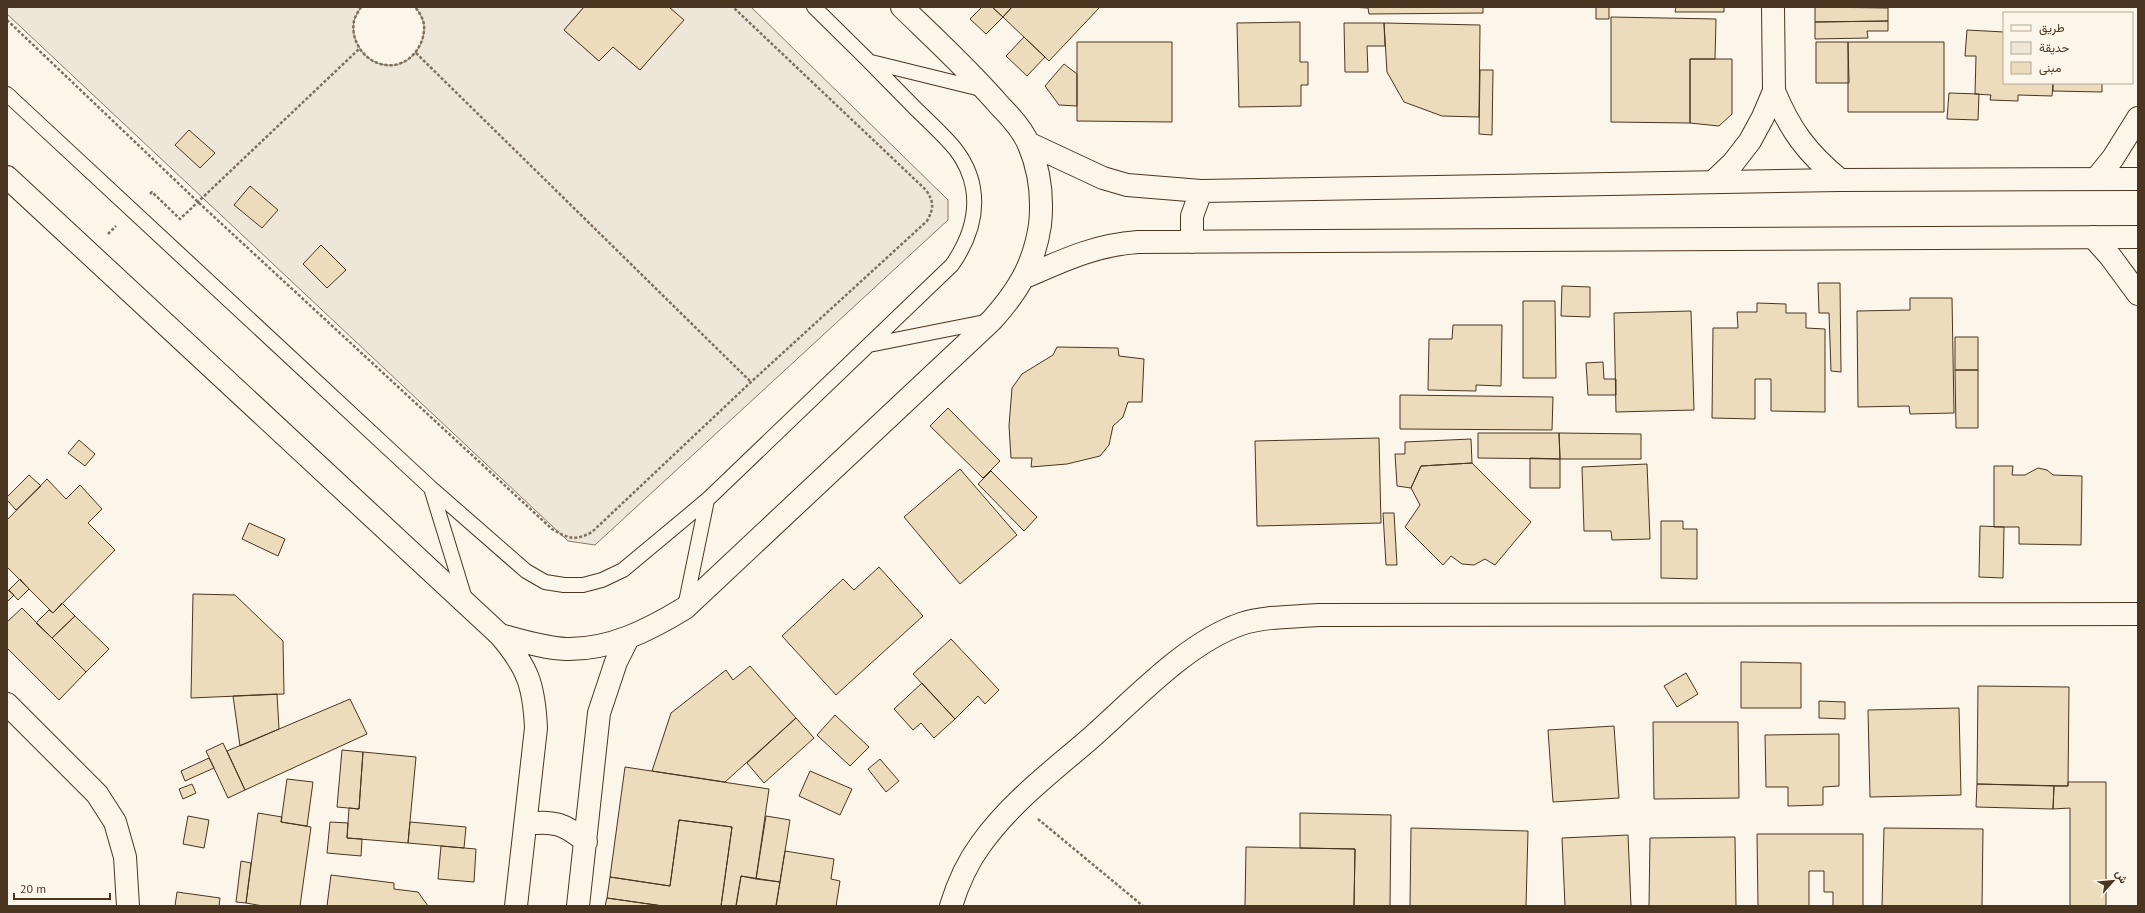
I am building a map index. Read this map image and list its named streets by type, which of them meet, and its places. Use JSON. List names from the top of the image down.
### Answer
{
  "legend": ["طريق", "حديقة", "مبنى"],
  "scale_bar": "20 m",
  "north": "top right"
}
